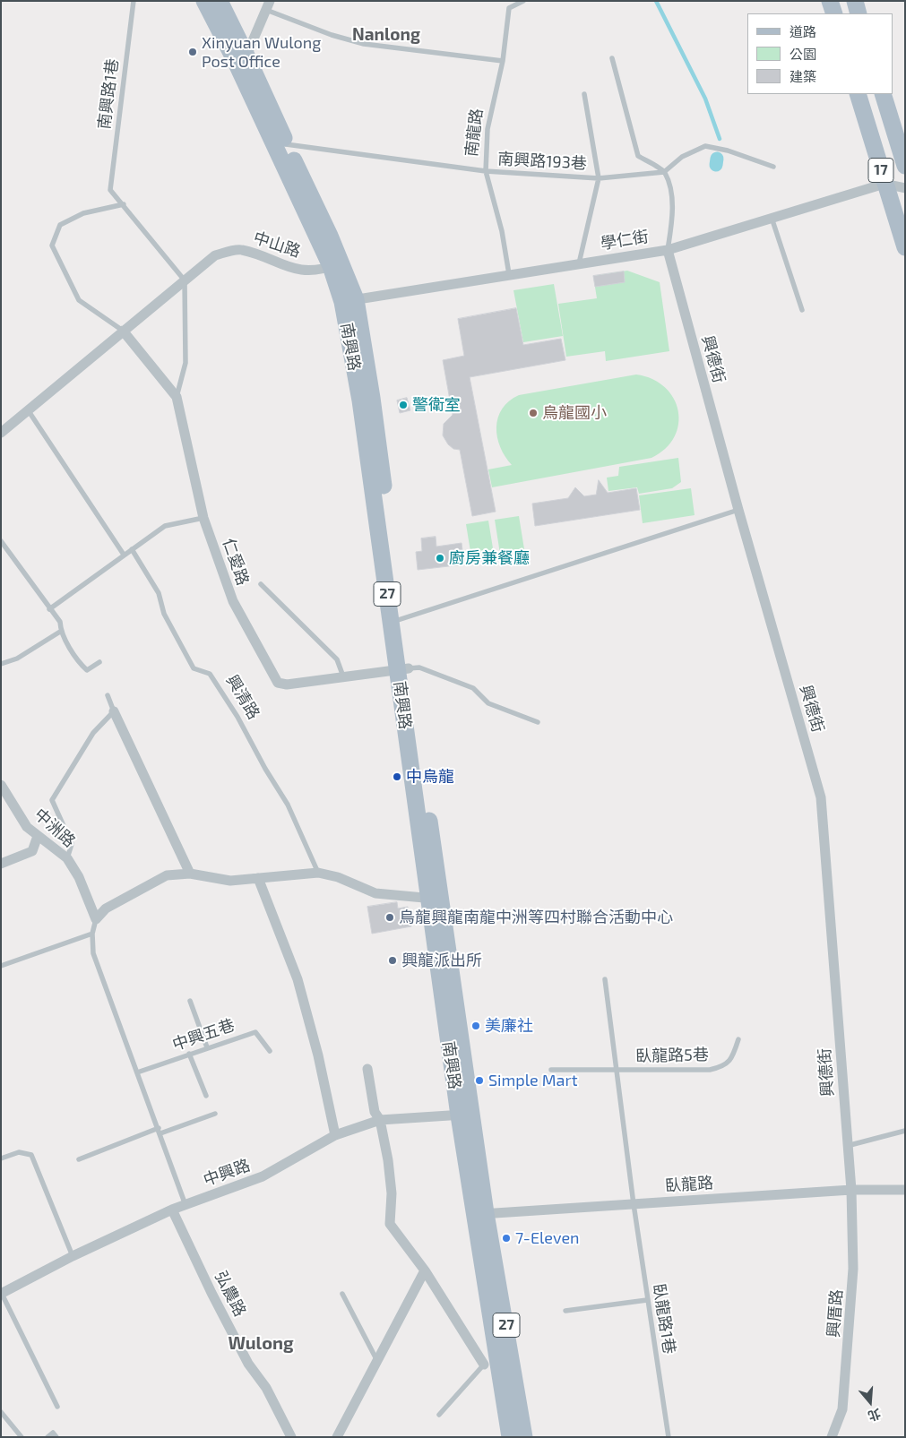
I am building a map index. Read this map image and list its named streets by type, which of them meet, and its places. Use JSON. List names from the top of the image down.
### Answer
{
  "streets": {
    "main road": ["17", "南興路", "27"],
    "street": [
      "學仁街",
      "中山路",
      "興德街",
      "仁愛路",
      "中洲路",
      "中興路",
      "臥龍路",
      "弘農路",
      "興厝路"
    ],
    "lane": [
      "南興路1巷",
      "南龍路",
      "南興路193巷",
      "興清路",
      "中興五巷",
      "臥龍路5巷",
      "臥龍路1巷"
    ]
  },
  "crossings": [
    ["南龍路", "南興路193巷"],
    ["南龍路", "學仁街"],
    ["南興路193巷", "南興路"],
    ["17", "學仁街"],
    ["學仁街", "南興路"],
    ["學仁街", "興德街"],
    ["中山路", "南興路"],
    ["中山路", "仁愛路"],
    ["南興路", "仁愛路"],
    ["南興路", "中興路"],
    ["南興路", "臥龍路"],
    ["興德街", "臥龍路"],
    ["興德街", "興厝路"],
    ["臥龍路5巷", "臥龍路"],
    ["臥龍路5巷", "臥龍路1巷"],
    ["中興路", "弘農路"],
    ["臥龍路", "興厝路"],
    ["臥龍路", "臥龍路1巷"]
  ],
  "districts": ["Nanlong", "Wulong"],
  "places": [
    "Xinyuan Wulong Post Office",
    "警衛室",
    "烏龍國小",
    "廚房兼餐廳",
    "中烏龍",
    "烏龍興龍南龍中洲等四村聯合活動中心",
    "興龍派出所",
    "美廉社",
    "Simple Mart",
    "7-Eleven"
  ],
  "legend": ["道路", "公園", "建築"],
  "north": "bottom"
}
